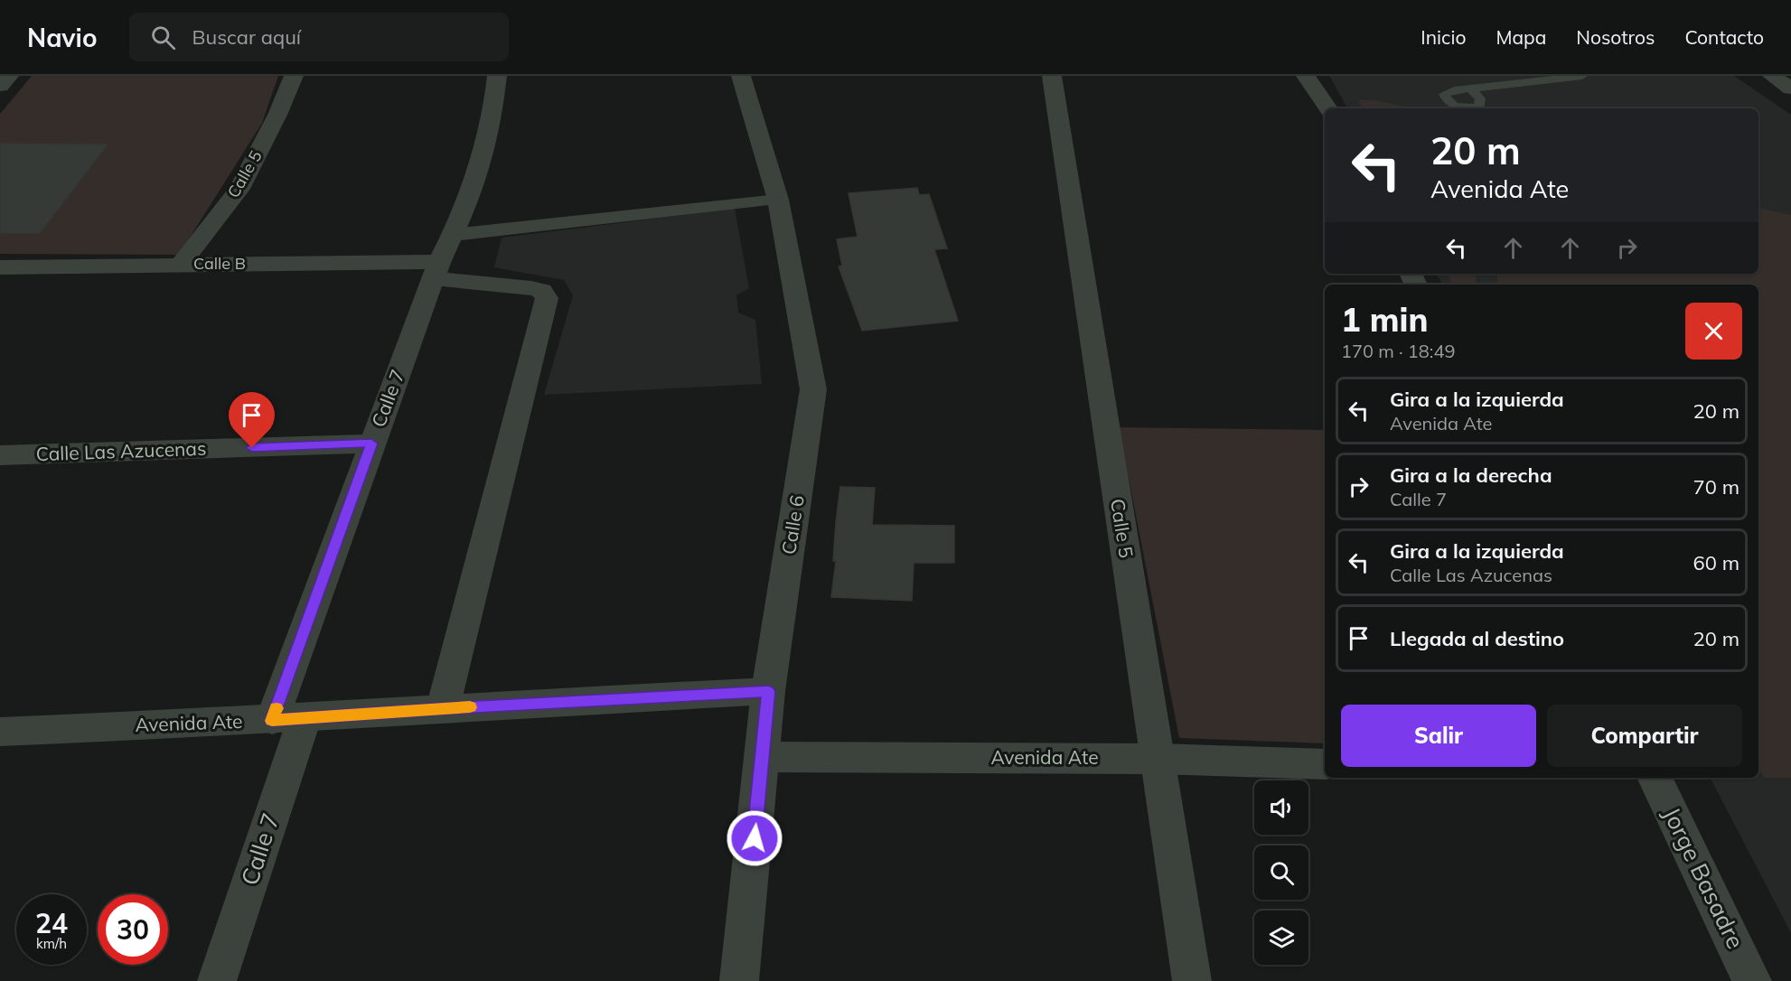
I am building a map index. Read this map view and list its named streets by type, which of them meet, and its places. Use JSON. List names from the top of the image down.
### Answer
{
  "streets": {
    "street": [
      "Calle 5",
      "Calle B",
      "Calle 7",
      "Calle Las Azucenas",
      "Calle 6",
      "Avenida Ate",
      "Jorge Basadre"
    ]
  },
  "crossings": [
    ["Calle 5", "Calle B"],
    ["Calle 5", "Avenida Ate"],
    ["Calle B", "Calle 7"],
    ["Calle B", "Avenida Ate"],
    ["Calle 7", "Calle Las Azucenas"],
    ["Calle 7", "Avenida Ate"],
    ["Calle 6", "Avenida Ate"]
  ],
  "page": {
    "header": "Navio",
    "search": "Buscar aquí",
    "nav": [
      "Inicio",
      "Mapa",
      "Nosotros",
      "Contacto"
    ],
    "turn": ["20 m", "Avenida Ate"],
    "heading": ["1 min", "170 m · 18:49"],
    "list": [
      {
        "name": "Gira a la izquierda",
        "note": "Avenida Ate",
        "value": "20 m"
      },
      {
        "name": "Gira a la derecha",
        "note": "Calle 7",
        "value": "70 m"
      },
      {
        "name": "Gira a la izquierda",
        "note": "Calle Las Azucenas",
        "value": "60 m"
      },
      {
        "name": "Llegada al destino",
        "value": "20 m"
      }
    ],
    "buttons": ["Salir", "Compartir"],
    "speed": "24 km/h",
    "limit": "30"
  }
}
